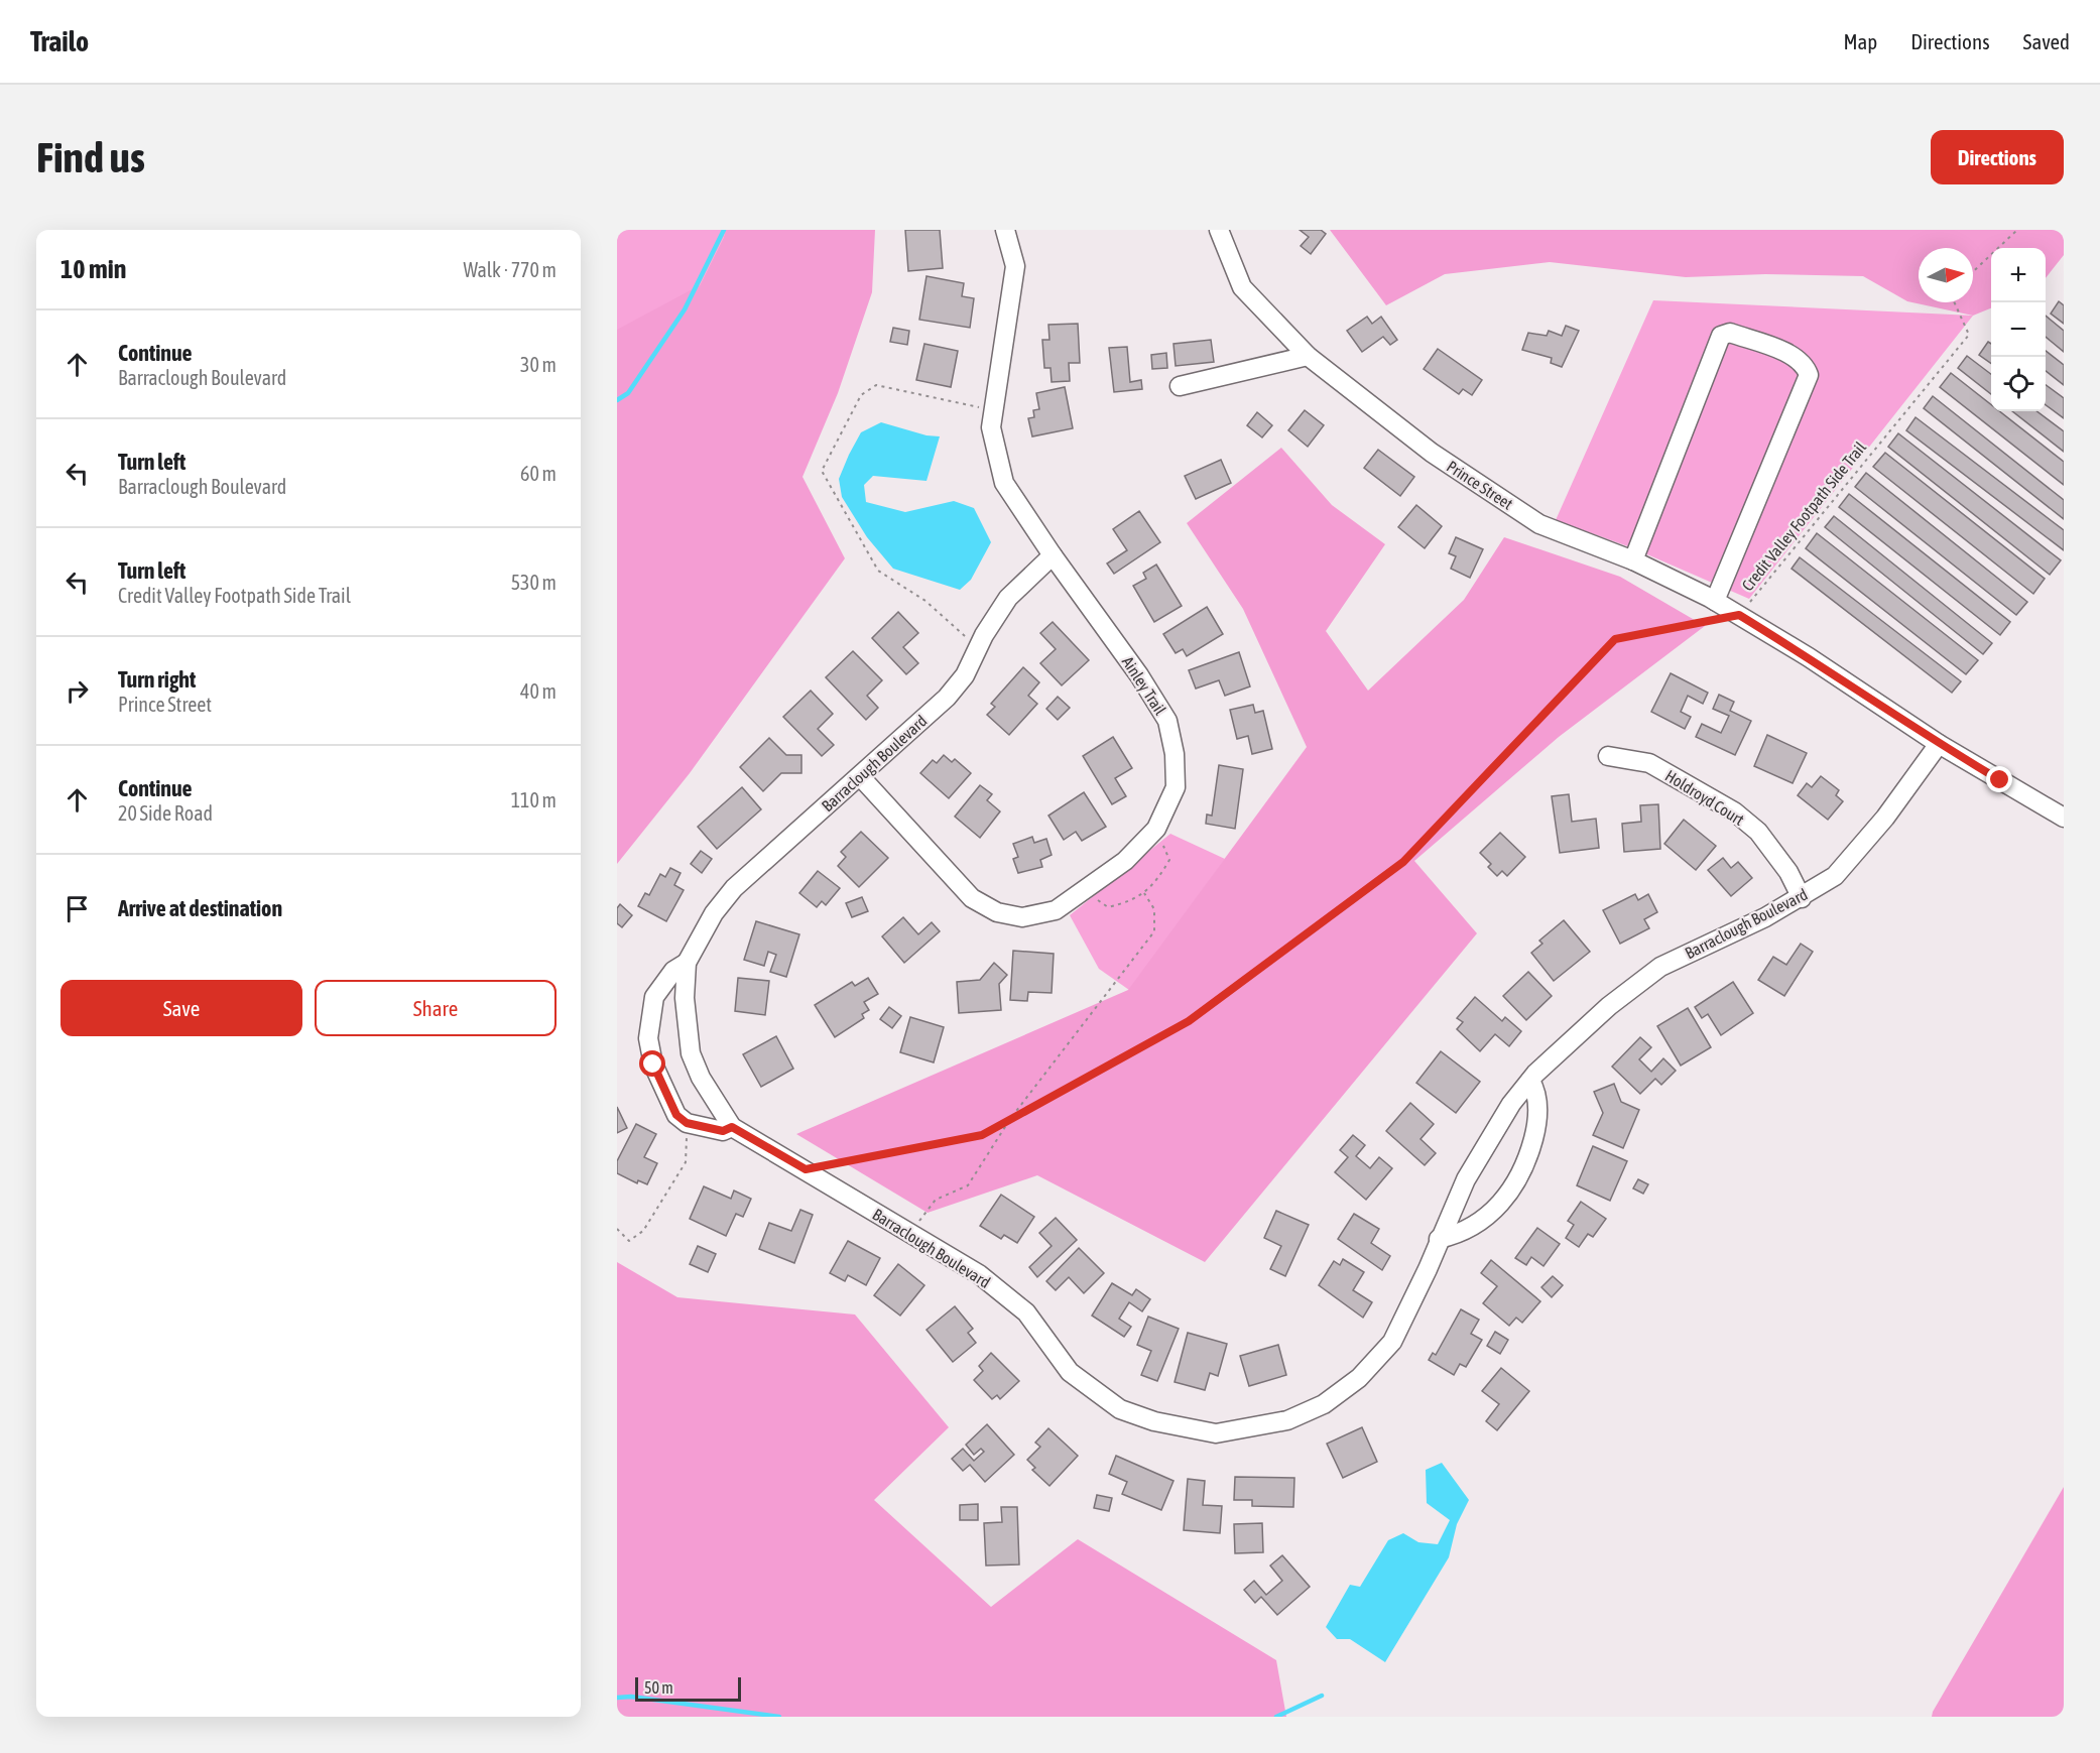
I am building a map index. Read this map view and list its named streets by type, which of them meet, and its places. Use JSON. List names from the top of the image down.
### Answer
{
  "streets": {
    "street": [
      "Prince Street",
      "Ainley Trail",
      "Barraclough Boulevard",
      "Holdroyd Court"
    ],
    "path": ["Credit Valley Footpath Side Trail"]
  },
  "crossings": [
    ["Prince Street", "Credit Valley Footpath Side Trail"],
    ["Prince Street", "Barraclough Boulevard"],
    ["Credit Valley Footpath Side Trail", "Barraclough Boulevard"],
    ["Ainley Trail", "Barraclough Boulevard"],
    ["Barraclough Boulevard", "Holdroyd Court"]
  ],
  "scale_bar": "50 m",
  "north": "right",
  "page": {
    "header": "Trailo",
    "nav": ["Map", "Directions", "Saved"],
    "buttons": [
      "Directions",
      ["Save", "Share"]
    ],
    "title": "Find us",
    "heading": ["10 min", "Walk · 770 m"],
    "map_buttons": ["+", "−"],
    "list": [
      ["Continue", "Barraclough Boulevard", "30 m"],
      ["Turn left", "Barraclough Boulevard", "60 m"],
      ["Turn left", "Credit Valley Footpath Side Trail", "530 m"],
      ["Turn right", "Prince Street", "40 m"],
      ["Continue", "20 Side Road", "110 m"],
      "Arrive at destination"
    ],
    "scale": "50 m"
  }
}
